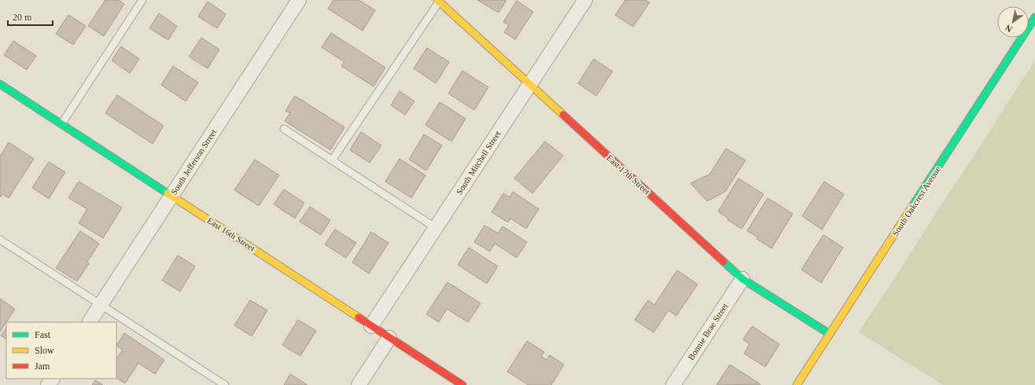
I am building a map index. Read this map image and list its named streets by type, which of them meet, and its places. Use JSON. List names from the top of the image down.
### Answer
{
  "streets": {
    "street": [
      "South Jefferson Street",
      "South Mitchell Street",
      "East 17th Street",
      "South Oakcrest Avenue",
      "East 16th Street",
      "Bonnie Brae Street"
    ]
  },
  "crossings": [
    ["South Jefferson Street", "East 16th Street"],
    ["South Mitchell Street", "East 17th Street"],
    ["South Mitchell Street", "East 16th Street"],
    ["East 17th Street", "South Oakcrest Avenue"],
    ["East 17th Street", "Bonnie Brae Street"]
  ],
  "legend": ["Fast", "Slow", "Jam"],
  "scale_bar": "20 m",
  "north": "bottom left"
}
